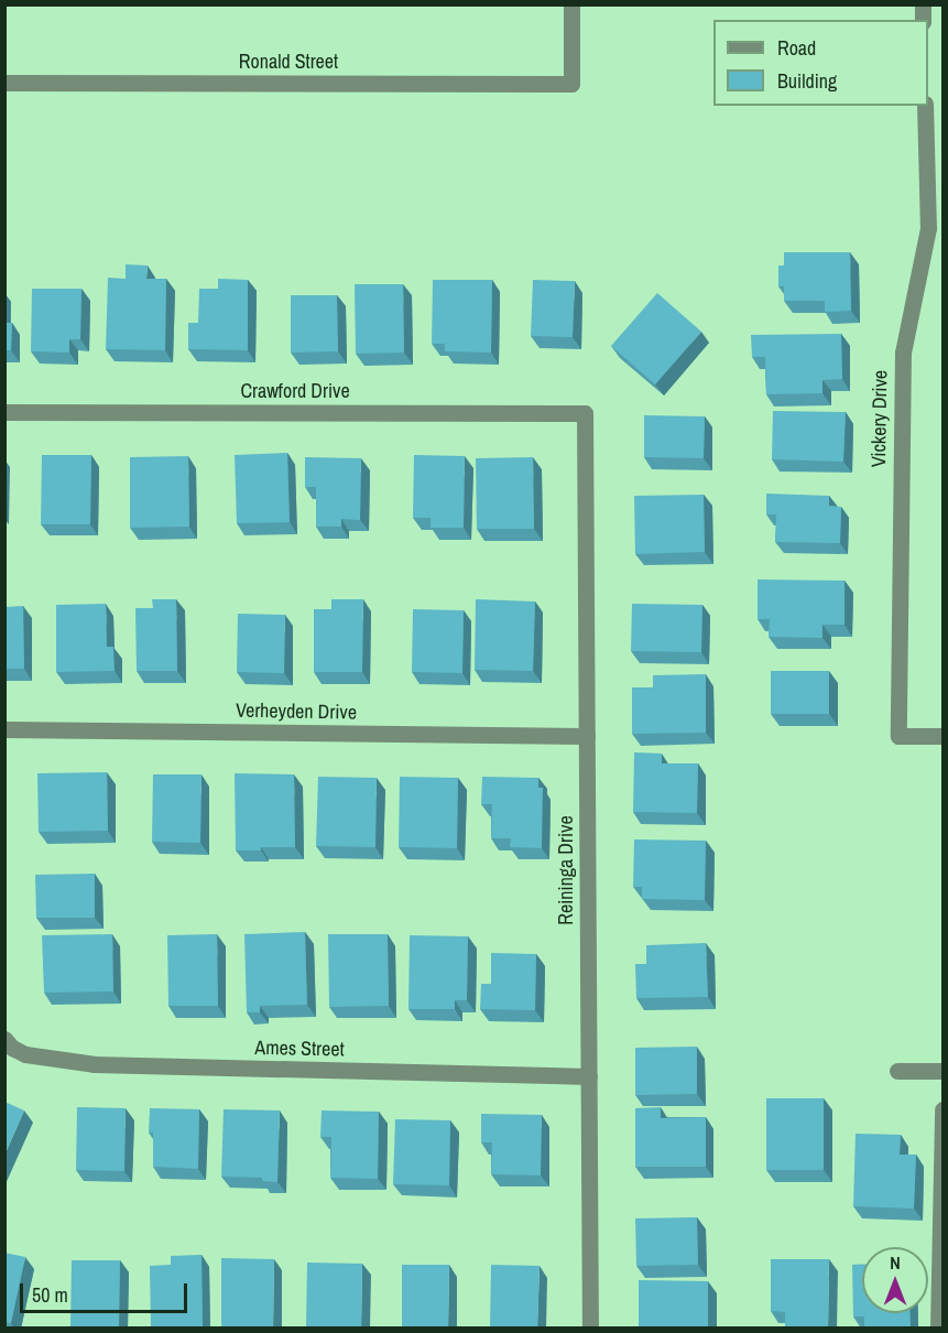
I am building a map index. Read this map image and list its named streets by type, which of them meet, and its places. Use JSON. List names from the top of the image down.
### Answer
{
  "streets": {
    "street": [
      "Ronald Street",
      "Crawford Drive",
      "Vickery Drive",
      "Verheyden Drive",
      "Reininga Drive",
      "Ames Street"
    ]
  },
  "crossings": [
    ["Crawford Drive", "Reininga Drive"],
    ["Verheyden Drive", "Reininga Drive"],
    ["Reininga Drive", "Ames Street"]
  ],
  "legend": ["Road", "Building"],
  "scale_bar": "50 m",
  "north": "top"
}
